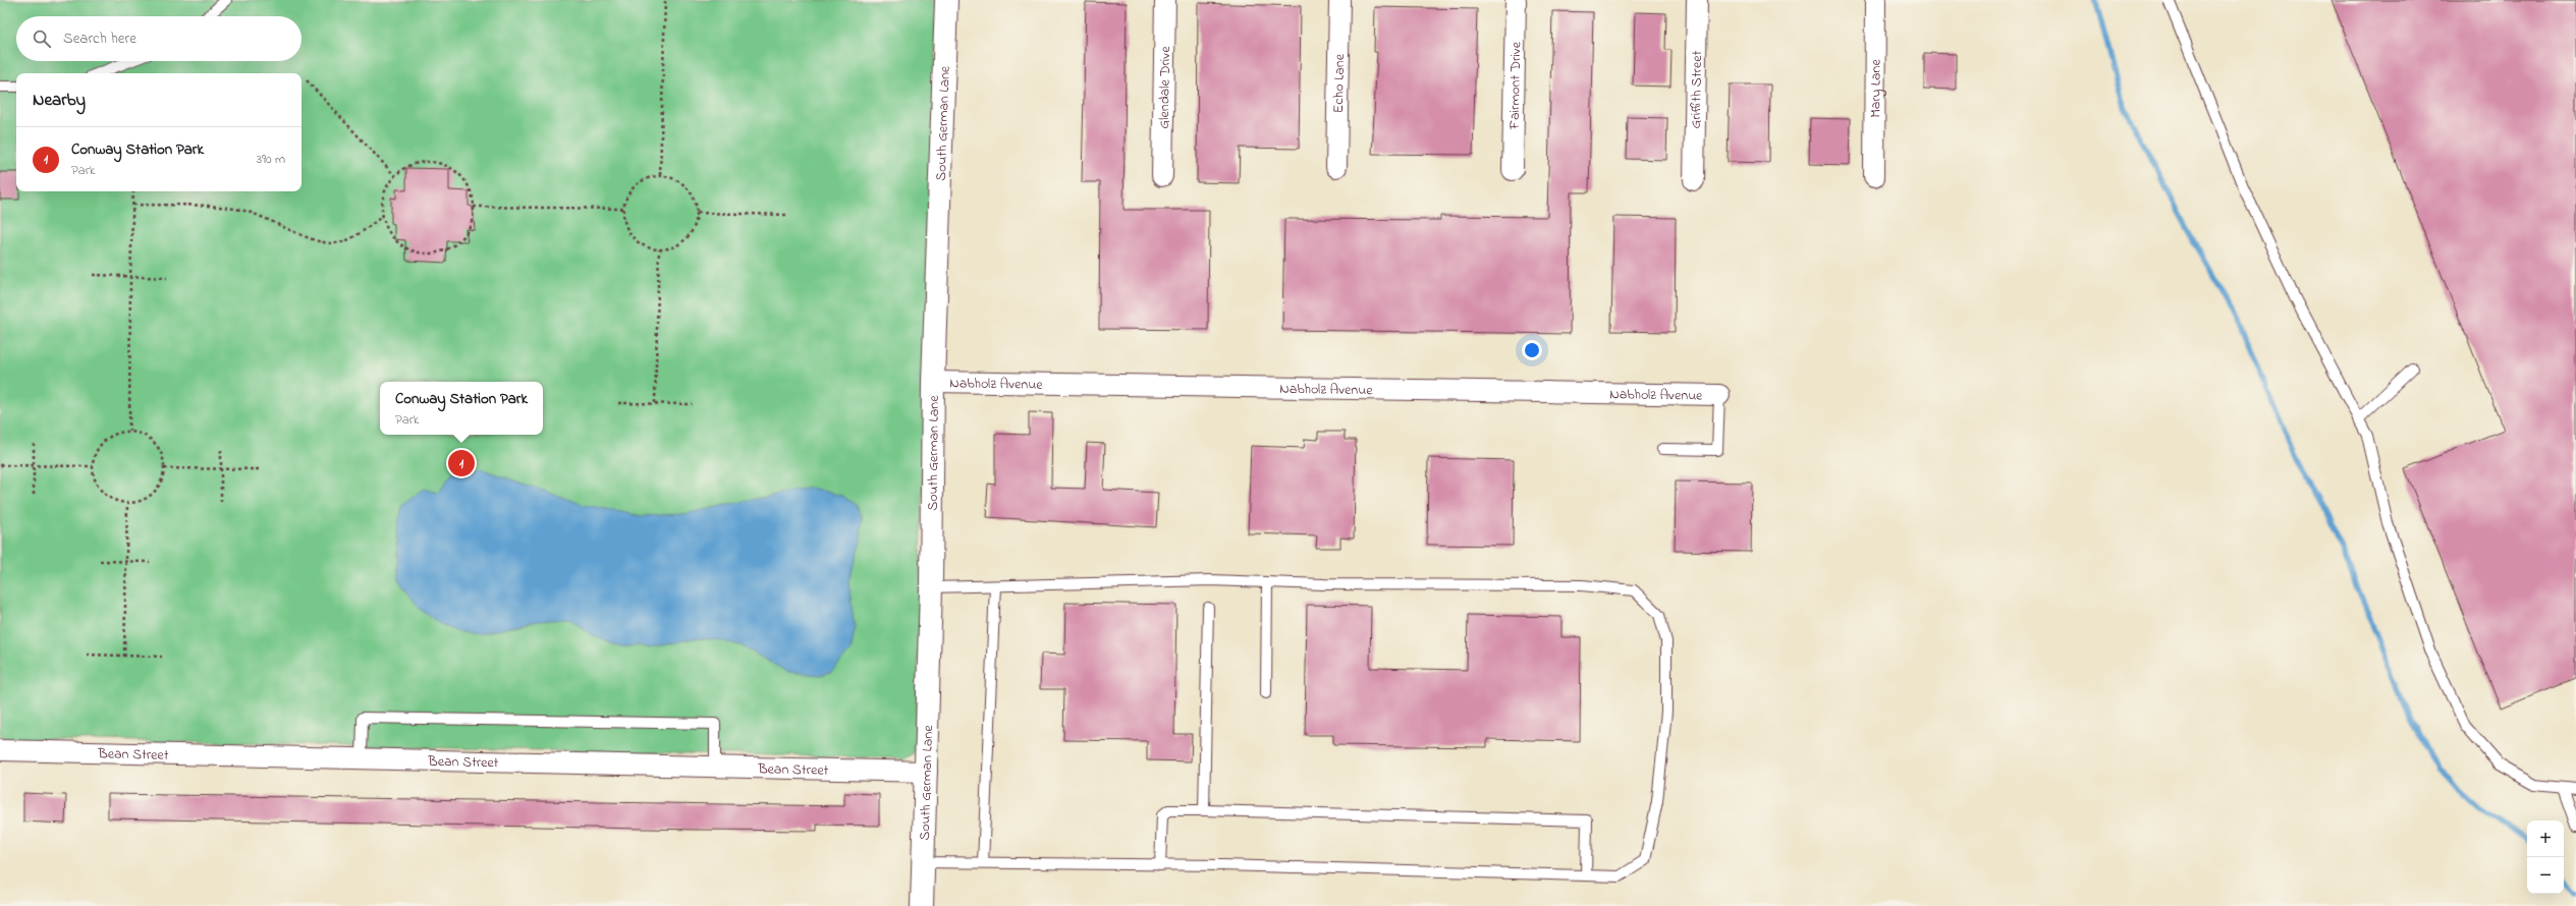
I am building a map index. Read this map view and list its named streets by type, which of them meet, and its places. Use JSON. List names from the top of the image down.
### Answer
{
  "streets": {
    "street": [
      "Echo Lane",
      "Fairmont Drive",
      "Glendale Drive",
      "Mary Lane",
      "Griffith Street",
      "South German Lane",
      "Nabholz Avenue",
      "Bean Street"
    ]
  },
  "crossings": [
    ["South German Lane", "Nabholz Avenue"],
    ["South German Lane", "Bean Street"]
  ],
  "page": {
    "search": "Search here",
    "heading": "Nearby",
    "list": [
      {
        "mark": "1",
        "name": "Conway Station Park",
        "note": "Park",
        "value": "390 m"
      }
    ],
    "popup": ["Conway Station Park", "Park"],
    "pins": "1",
    "map_buttons": ["+", "−"]
  }
}
